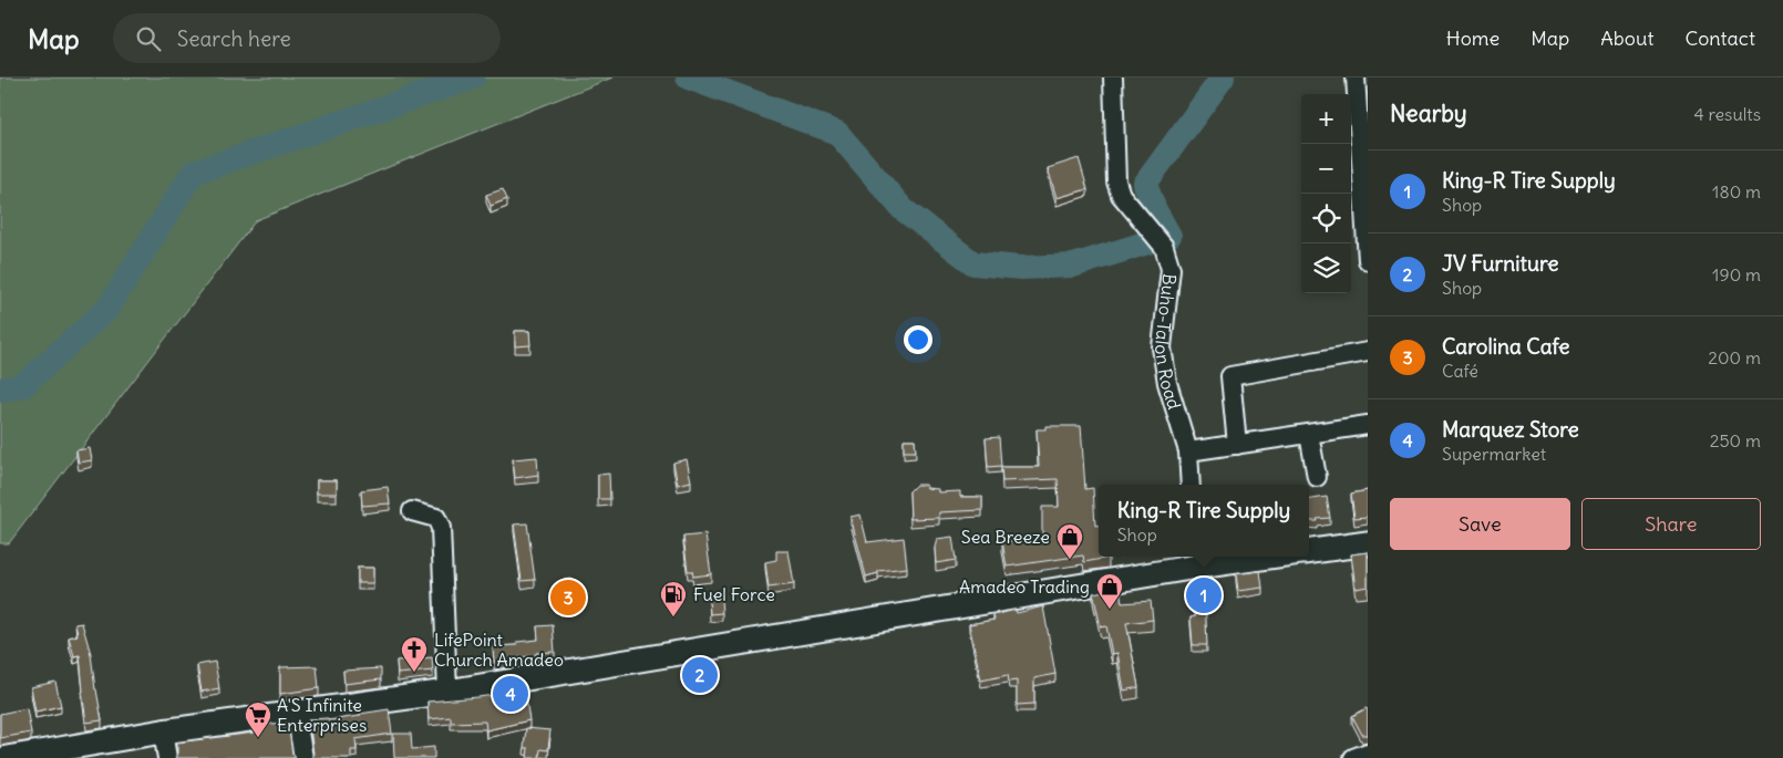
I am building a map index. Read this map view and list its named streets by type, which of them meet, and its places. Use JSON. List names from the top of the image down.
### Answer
{
  "streets": {
    "street": ["Buho-Talon Road"]
  },
  "places": {
    "shop": ["Sea Breeze", "Amadeo Trading"],
    "fuel station": ["Fuel Force"],
    "church": ["LifePoint Church Amadeo"],
    "supermarket": ["A'S Infinite Enterprises"]
  },
  "page": {
    "header": "Map",
    "search": "Search here",
    "nav": [
      "Home",
      "Map",
      "About",
      "Contact"
    ],
    "heading": ["Nearby", "4 results"],
    "map_buttons": ["+", "−"],
    "list": [
      {
        "mark": "1",
        "name": "King-R Tire Supply",
        "note": "Shop",
        "value": "180 m"
      },
      {
        "mark": "2",
        "name": "JV Furniture",
        "note": "Shop",
        "value": "190 m"
      },
      {
        "mark": "3",
        "name": "Carolina Cafe",
        "note": "Café",
        "value": "200 m"
      },
      {
        "mark": "4",
        "name": "Marquez Store",
        "note": "Supermarket",
        "value": "250 m"
      }
    ],
    "buttons": ["Save", "Share"],
    "popup": ["King-R Tire Supply", "Shop"],
    "pins": [
      "1",
      "3",
      "2",
      "4"
    ]
  }
}
